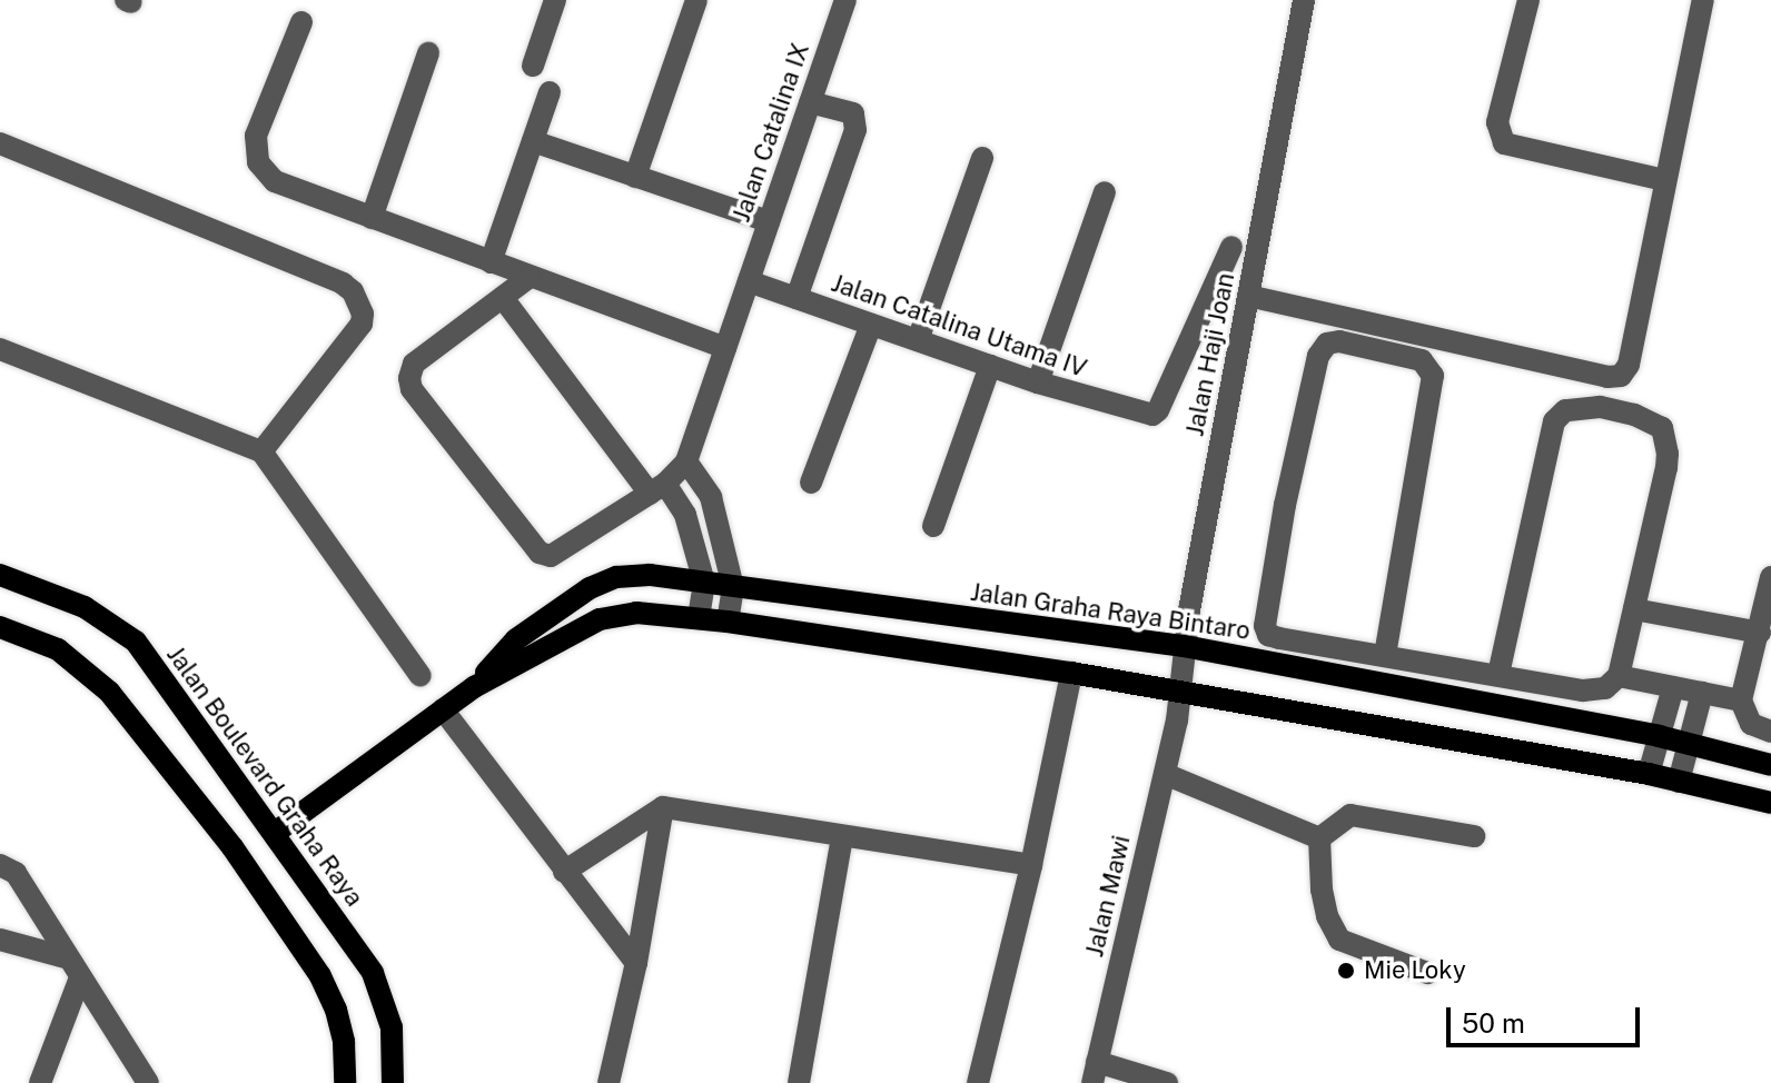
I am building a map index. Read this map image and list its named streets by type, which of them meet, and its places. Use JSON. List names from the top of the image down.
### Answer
{
  "streets": {
    "main road": ["Jalan Graha Raya Bintaro", "Jalan Boulevard Graha Raya"],
    "street": [
      "Jalan Catalina IX",
      "Jalan Catalina Utama IV",
      "Jalan Haji Joan",
      "Jalan Mawi"
    ]
  },
  "crossings": [
    ["Jalan Catalina IX", "Jalan Catalina Utama IV"],
    ["Jalan Haji Joan", "Jalan Graha Raya Bintaro"],
    ["Jalan Haji Joan", "Jalan Mawi"],
    ["Jalan Graha Raya Bintaro", "Jalan Boulevard Graha Raya"]
  ],
  "places": ["Mie Loky"],
  "scale_bar": "50 m"
}
